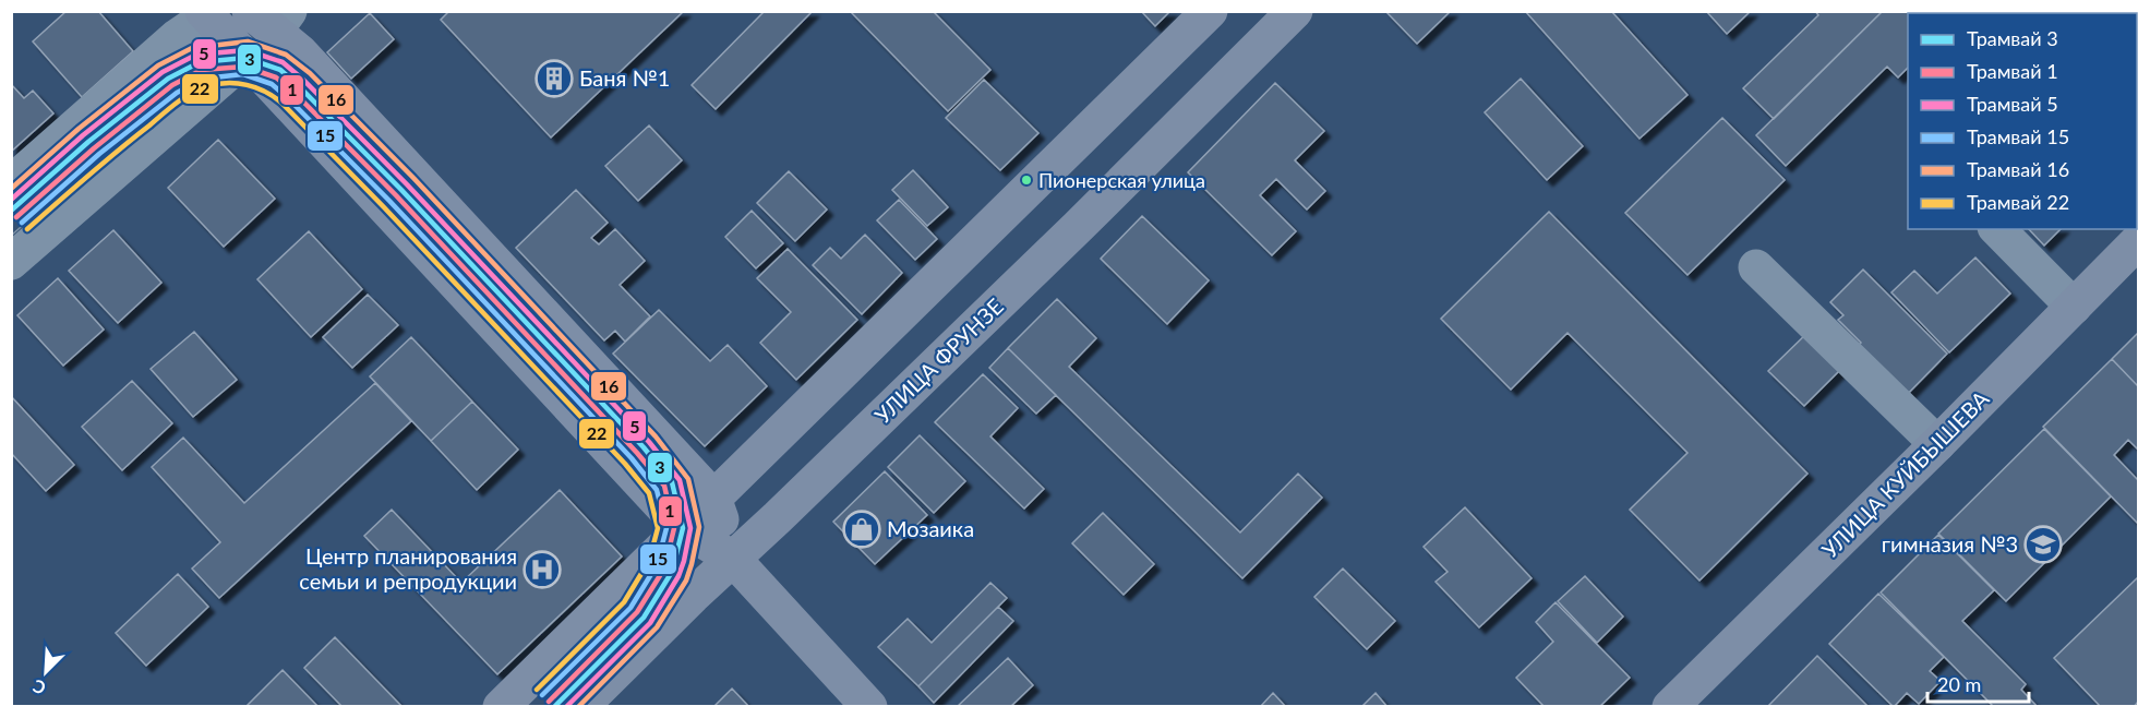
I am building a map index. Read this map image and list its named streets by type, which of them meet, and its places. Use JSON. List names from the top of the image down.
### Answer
{
  "streets": {
    "main road": ["УЛИЦА ФРУНЗЕ", "УЛИЦА КУЙБЫШЕВА"]
  },
  "places": {
    "building": ["Баня №1"],
    "other": ["Пионерская улица"],
    "shop": ["Мозаика"],
    "school or university": ["гимназия №3"],
    "hospital": ["Центр планирования семьи и репродукции"]
  },
  "lines": [
    "tram line 16",
    "tram line 5",
    "tram line 3",
    "tram line 1",
    "tram line 15",
    "tram line 22"
  ],
  "legend": [
    "Трамвай 3",
    "Трамвай 1",
    "Трамвай 5",
    "Трамвай 15",
    "Трамвай 16",
    "Трамвай 22"
  ],
  "scale_bar": "20 m",
  "north": "bottom left"
}
